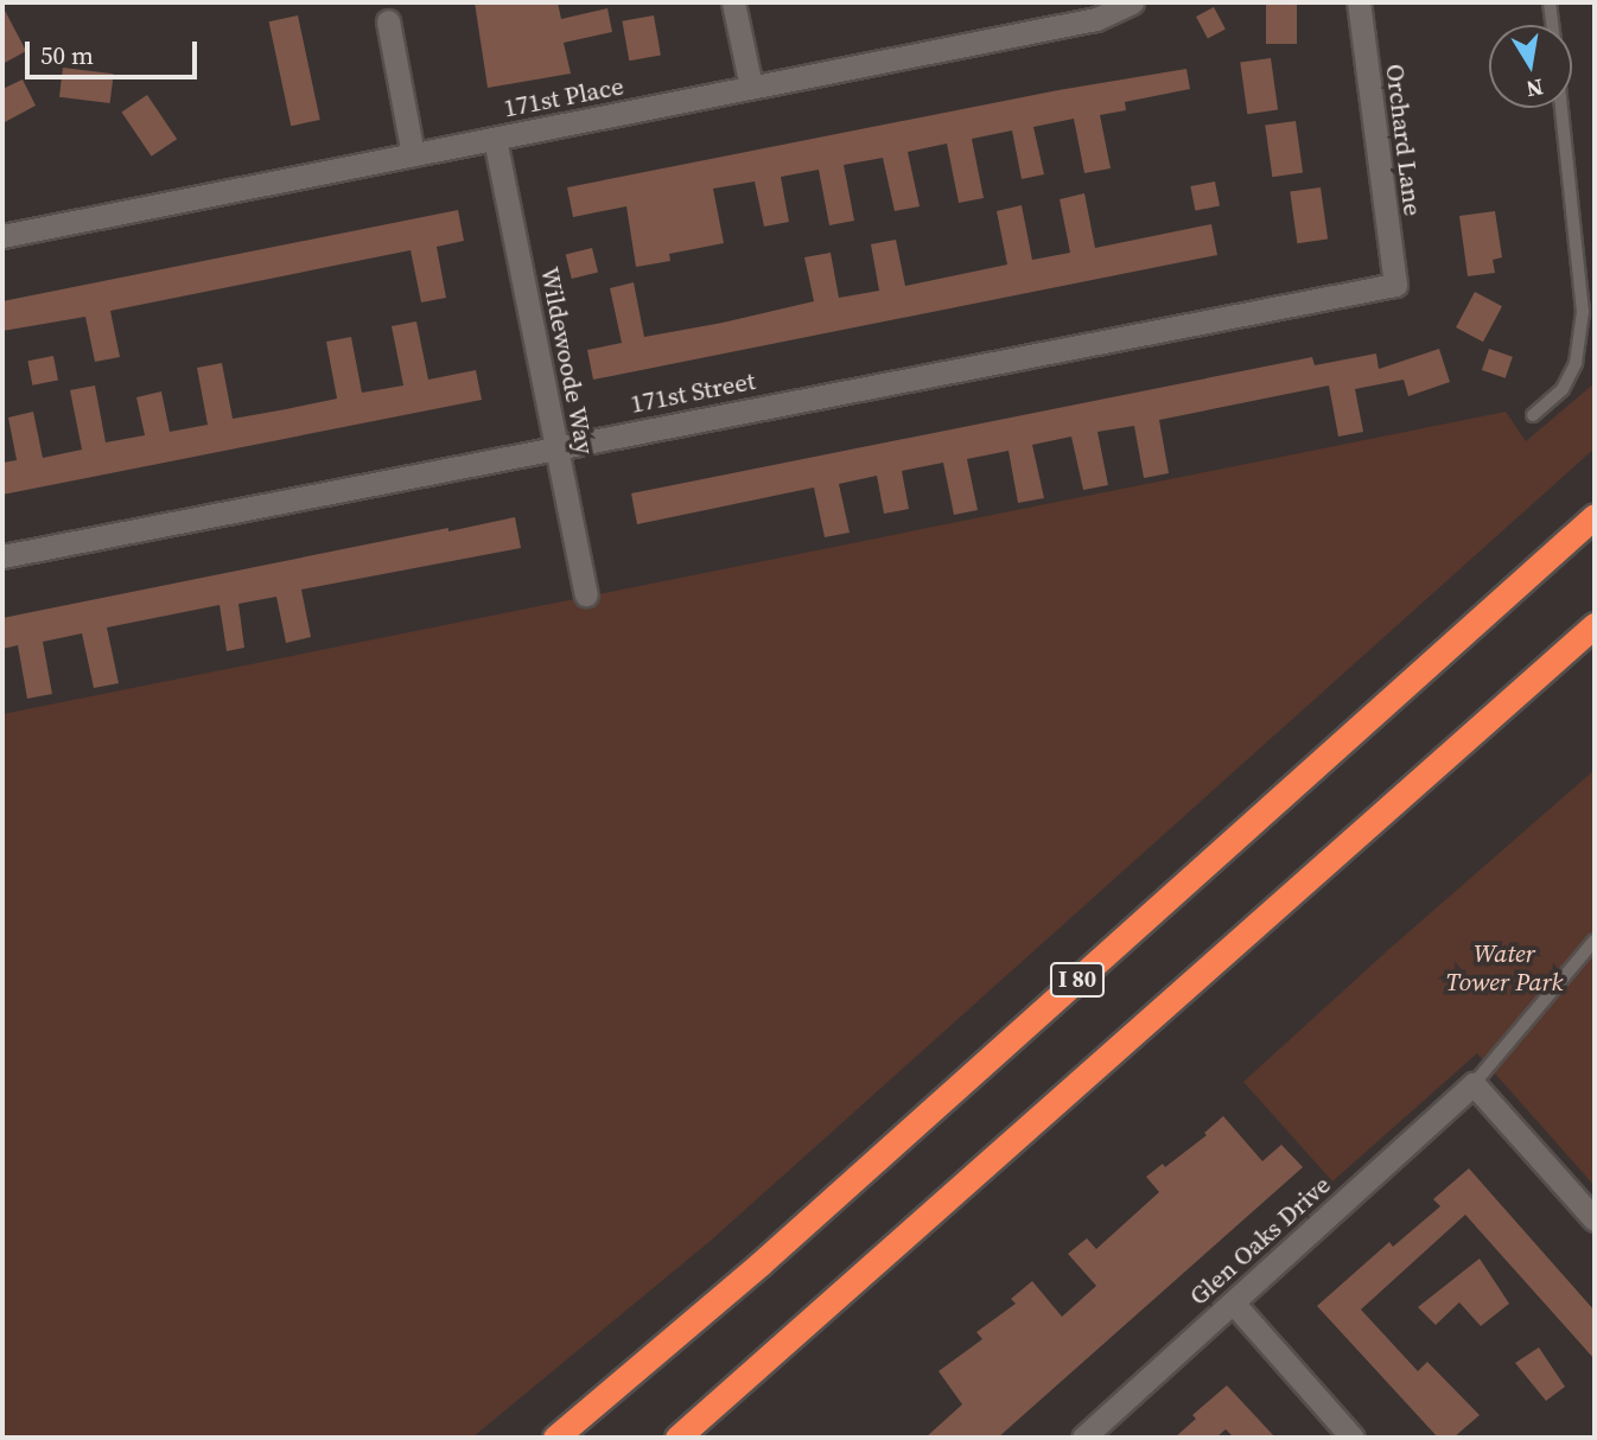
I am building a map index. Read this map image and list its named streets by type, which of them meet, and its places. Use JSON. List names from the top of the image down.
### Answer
{
  "streets": {
    "highway": ["I 80"],
    "street": [
      "171st Place",
      "Orchard Lane",
      "Wildewoode Way",
      "171st Street",
      "Glen Oaks Drive"
    ]
  },
  "crossings": [
    ["171st Place", "Wildewoode Way"],
    ["Orchard Lane", "171st Street"],
    ["Wildewoode Way", "171st Street"]
  ],
  "parks": ["Water Tower Park"],
  "scale_bar": "50 m",
  "north": "bottom"
}
